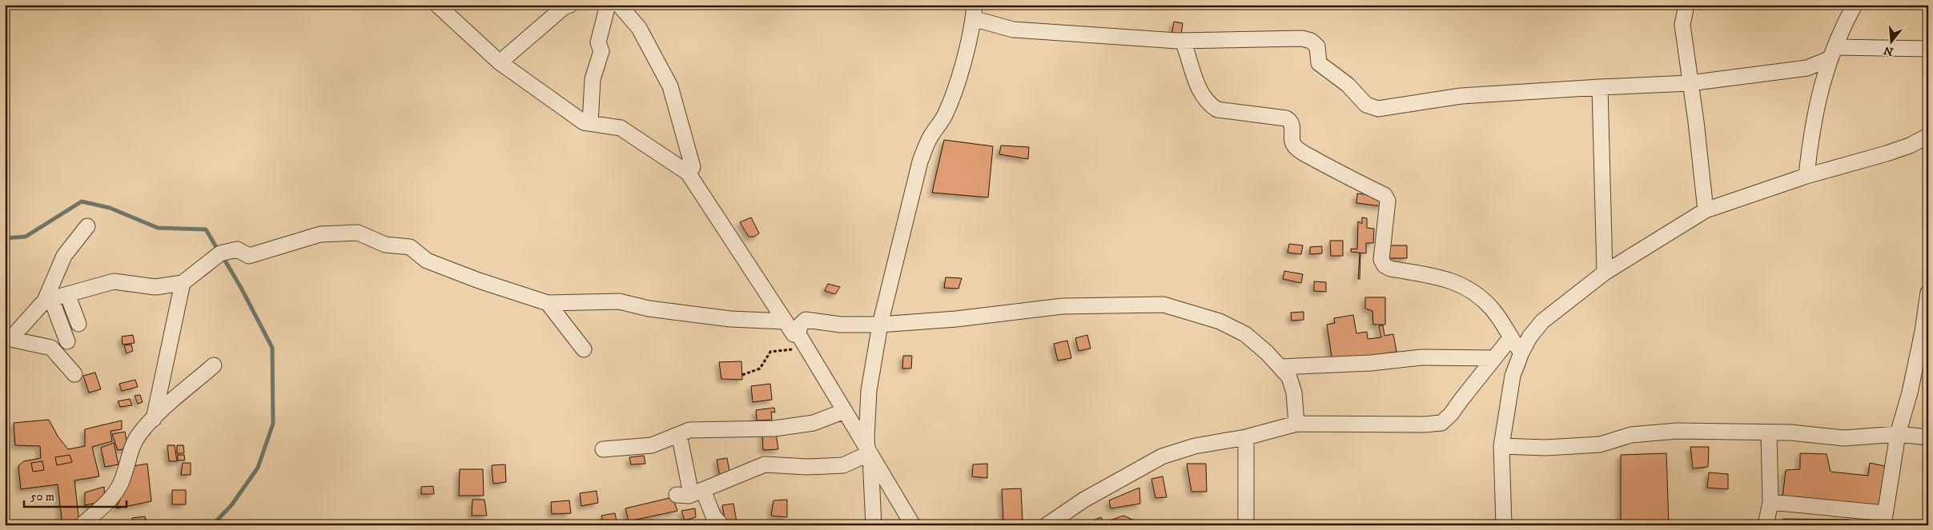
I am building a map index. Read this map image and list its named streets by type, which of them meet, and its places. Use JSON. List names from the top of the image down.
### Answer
{
  "scale_bar": "50 m",
  "north": "bottom"
}
